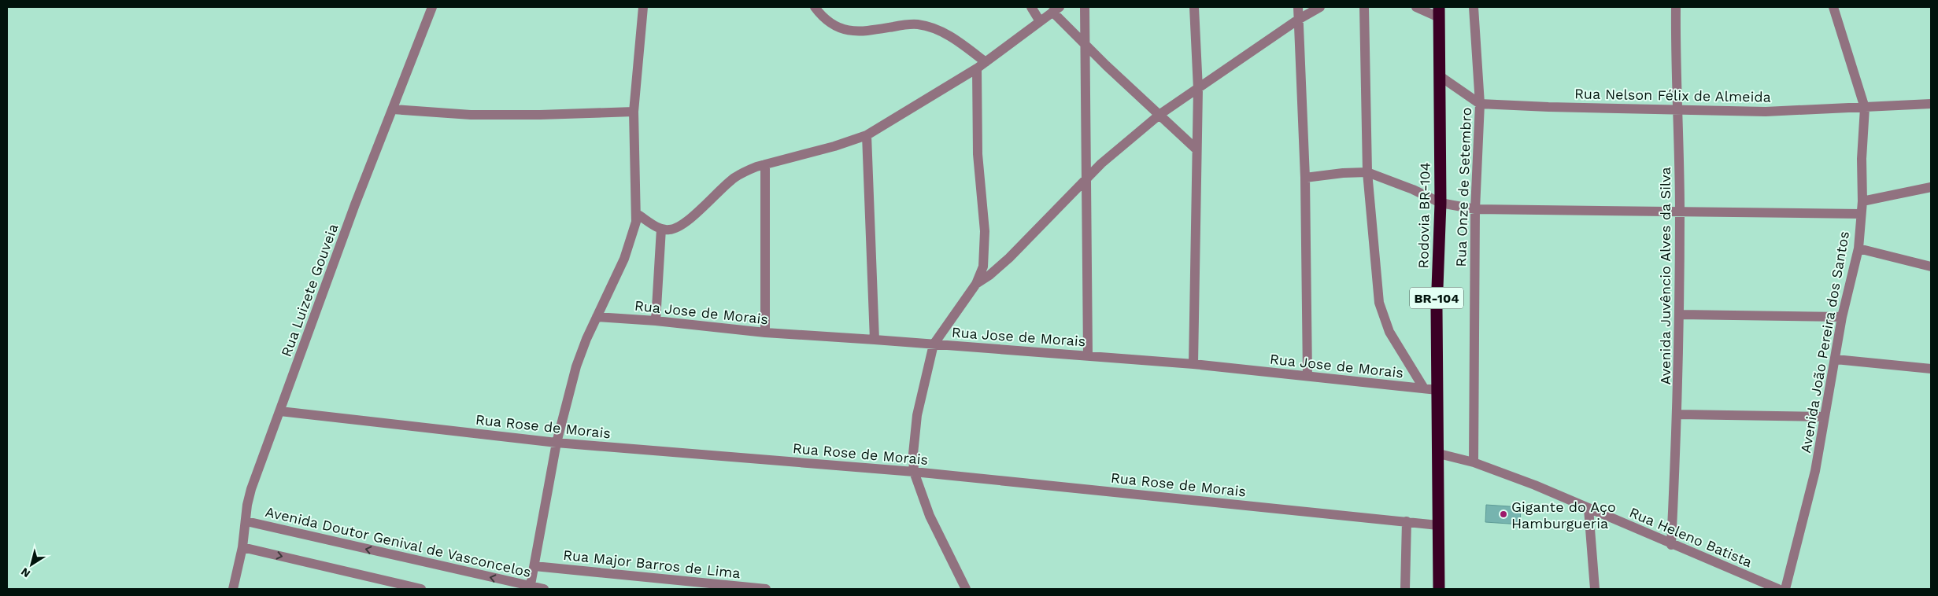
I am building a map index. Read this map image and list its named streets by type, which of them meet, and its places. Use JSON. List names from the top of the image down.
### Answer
{
  "streets": {
    "highway": ["Rodovia BR-104", "BR-104"],
    "street": [
      "Rua Nelson Félix de Almeida",
      "Rua Onze de Setembro",
      "Avenida Juvêncio Alves da Silva",
      "Rua Luizete Gouveia",
      "Rua Jose de Morais",
      "Avenida João Pereira dos Santos",
      "Rua Rose de Morais",
      "Rua Heleno Batista",
      "Avenida Doutor Genival de Vasconcelos",
      "Rua Major Barros de Lima"
    ]
  },
  "crossings": [
    ["Rua Nelson Félix de Almeida", "Rua Onze de Setembro"],
    ["Rua Nelson Félix de Almeida", "Avenida Juvêncio Alves da Silva"],
    ["Rua Nelson Félix de Almeida", "Avenida João Pereira dos Santos"],
    ["Rua Onze de Setembro", "Rua Heleno Batista"],
    ["Rodovia BR-104", "Rua Jose de Morais"],
    ["Rodovia BR-104", "Rua Rose de Morais"],
    ["Rodovia BR-104", "Rua Heleno Batista"],
    ["Avenida Juvêncio Alves da Silva", "Rua Heleno Batista"],
    ["Rua Luizete Gouveia", "Rua Rose de Morais"],
    ["Rua Luizete Gouveia", "Avenida Doutor Genival de Vasconcelos"]
  ],
  "places": ["Gigante do Aço Hamburgueria"],
  "north": "bottom left"
}
